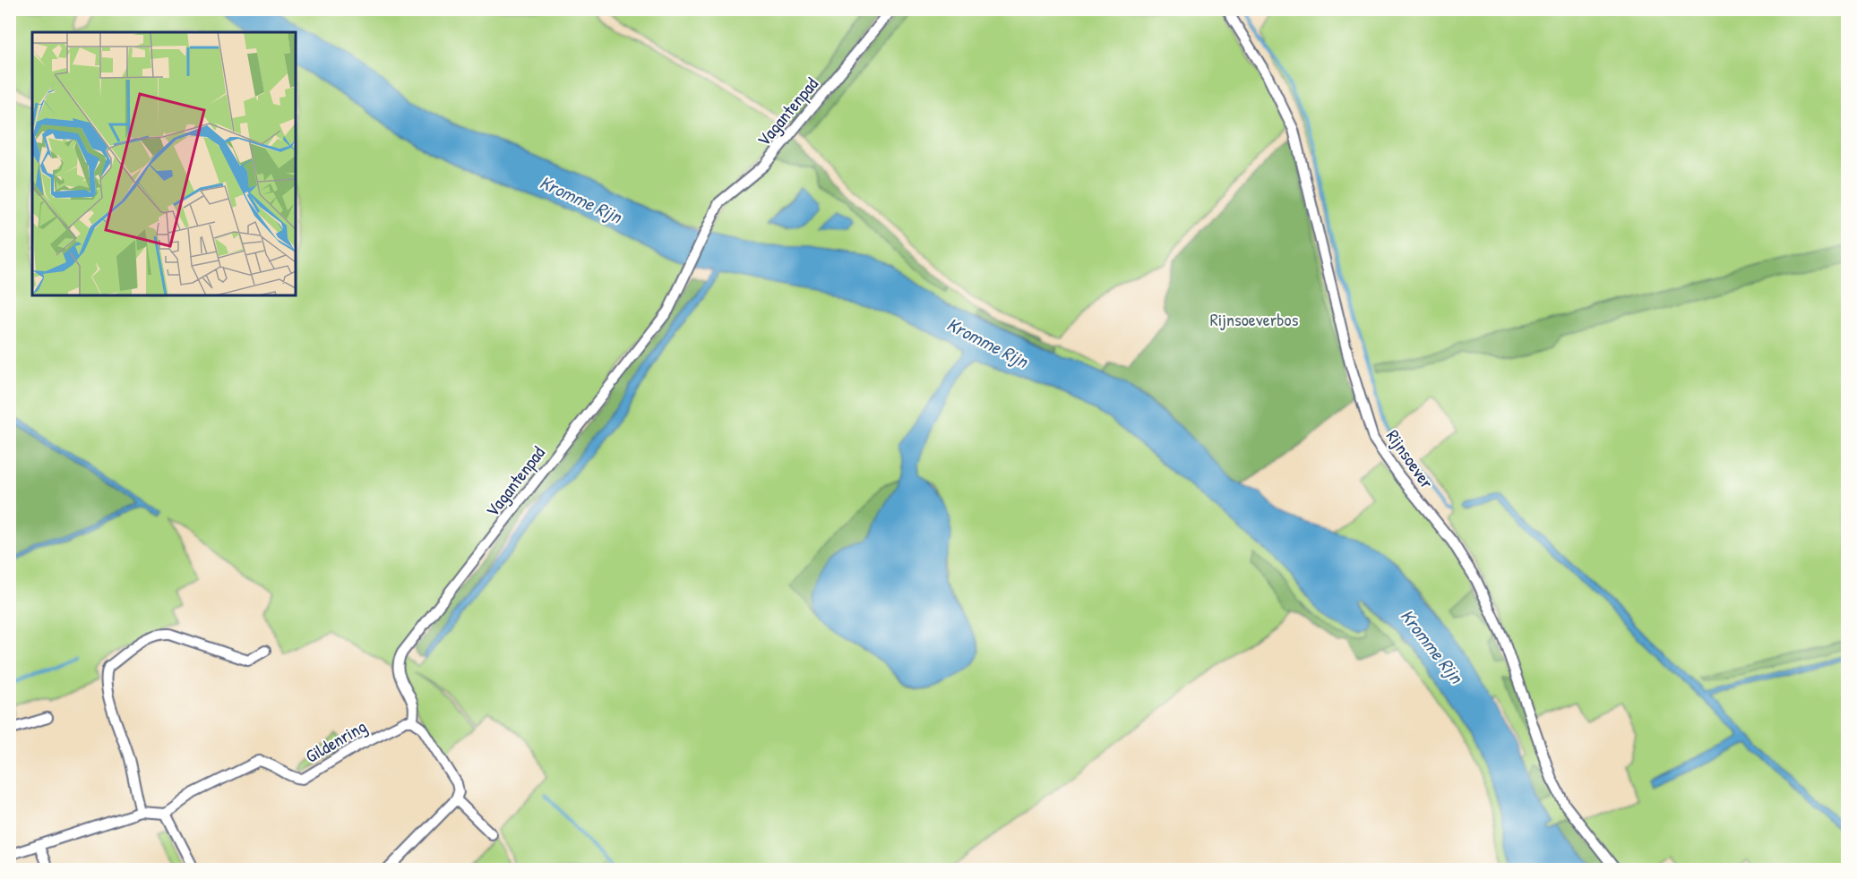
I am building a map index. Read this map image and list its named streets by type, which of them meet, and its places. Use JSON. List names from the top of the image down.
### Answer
{
  "streets": {
    "street": ["Vagantenpad", "Rijnsoever", "Gildenring"]
  },
  "crossings": [
    ["Vagantenpad", "Gildenring"]
  ],
  "water": ["Kromme Rijn"],
  "parks": ["Rijnsoeverbos"]
}
